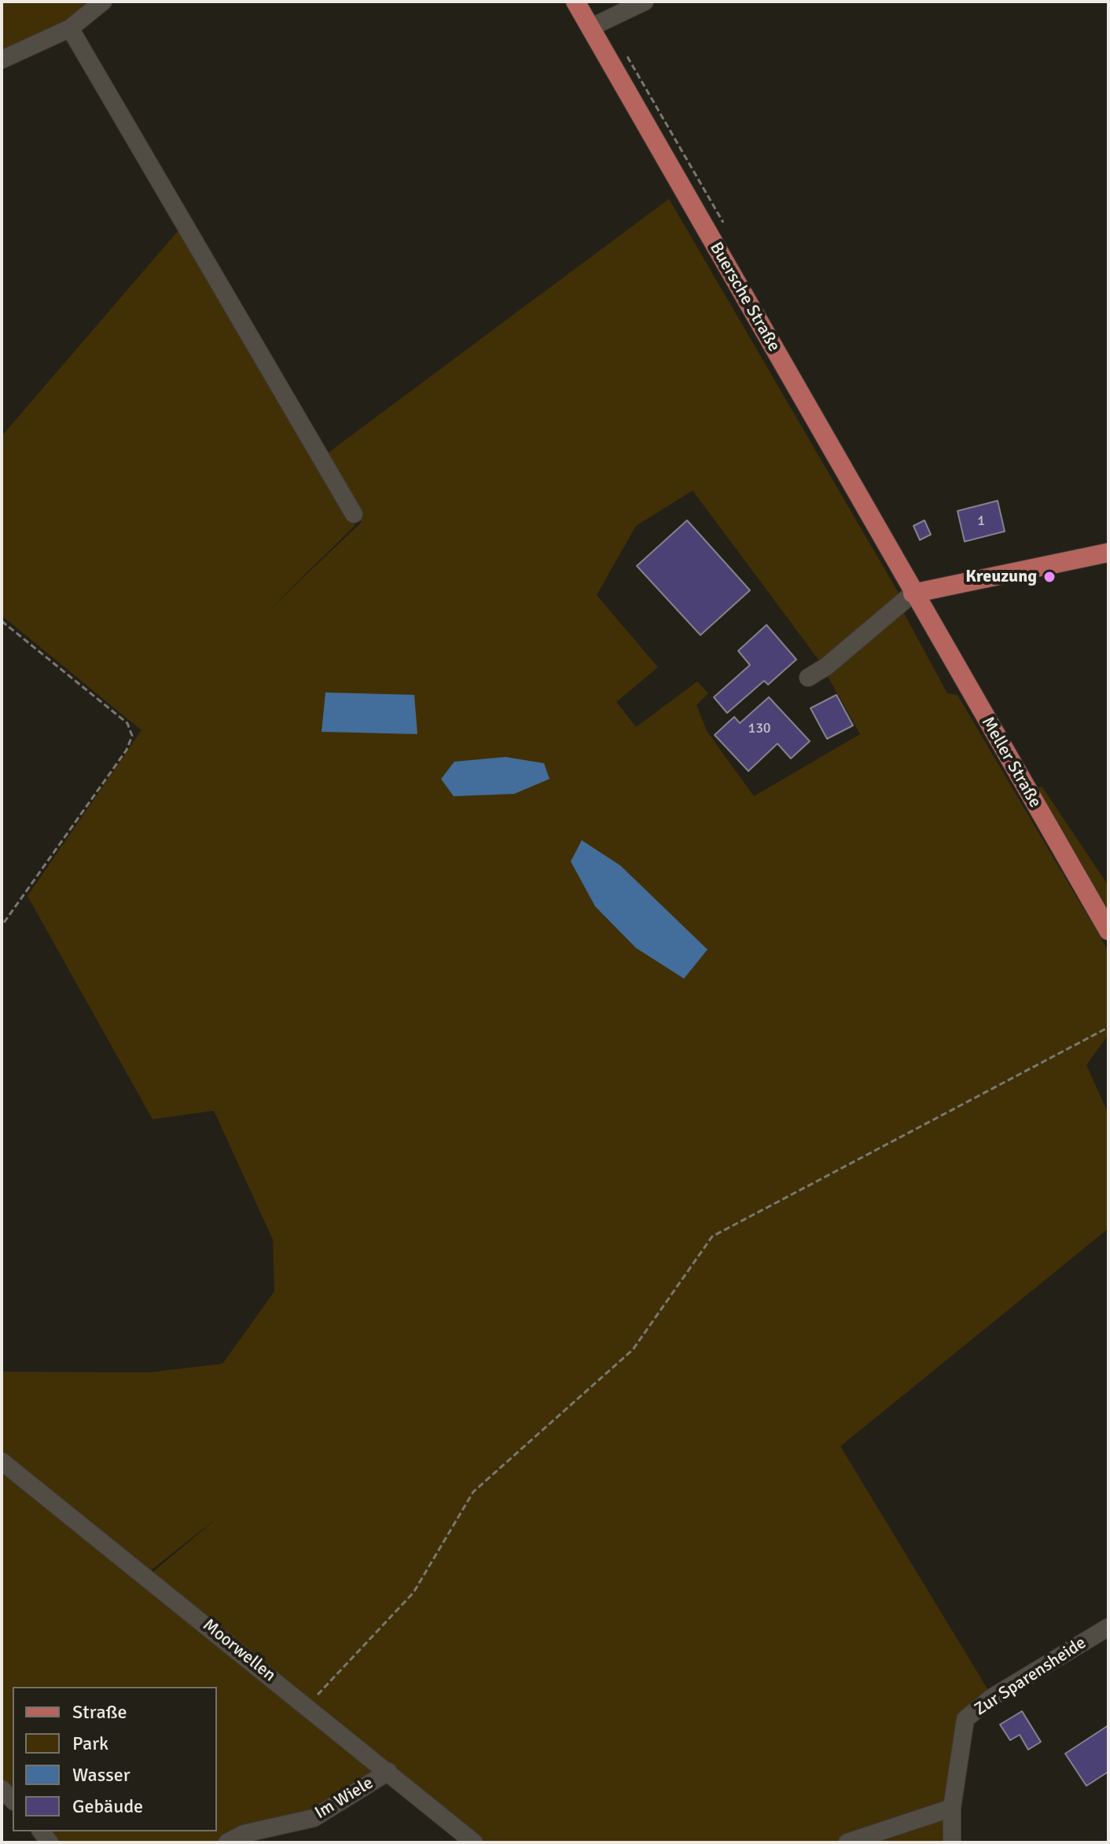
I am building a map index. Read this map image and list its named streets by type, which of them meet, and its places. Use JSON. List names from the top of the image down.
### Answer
{
  "streets": {
    "main road": ["Buersche Straße", "Meller Straße"],
    "street": ["Moorwellen", "Zur Sparensheide", "Im Wiele"]
  },
  "crossings": [
    ["Buersche Straße", "Meller Straße"],
    ["Moorwellen", "Im Wiele"]
  ],
  "places": ["Kreuzung"],
  "house_numbers": ["1", "130"],
  "legend": [
    "Straße",
    "Park",
    "Wasser",
    "Gebäude"
  ]
}
